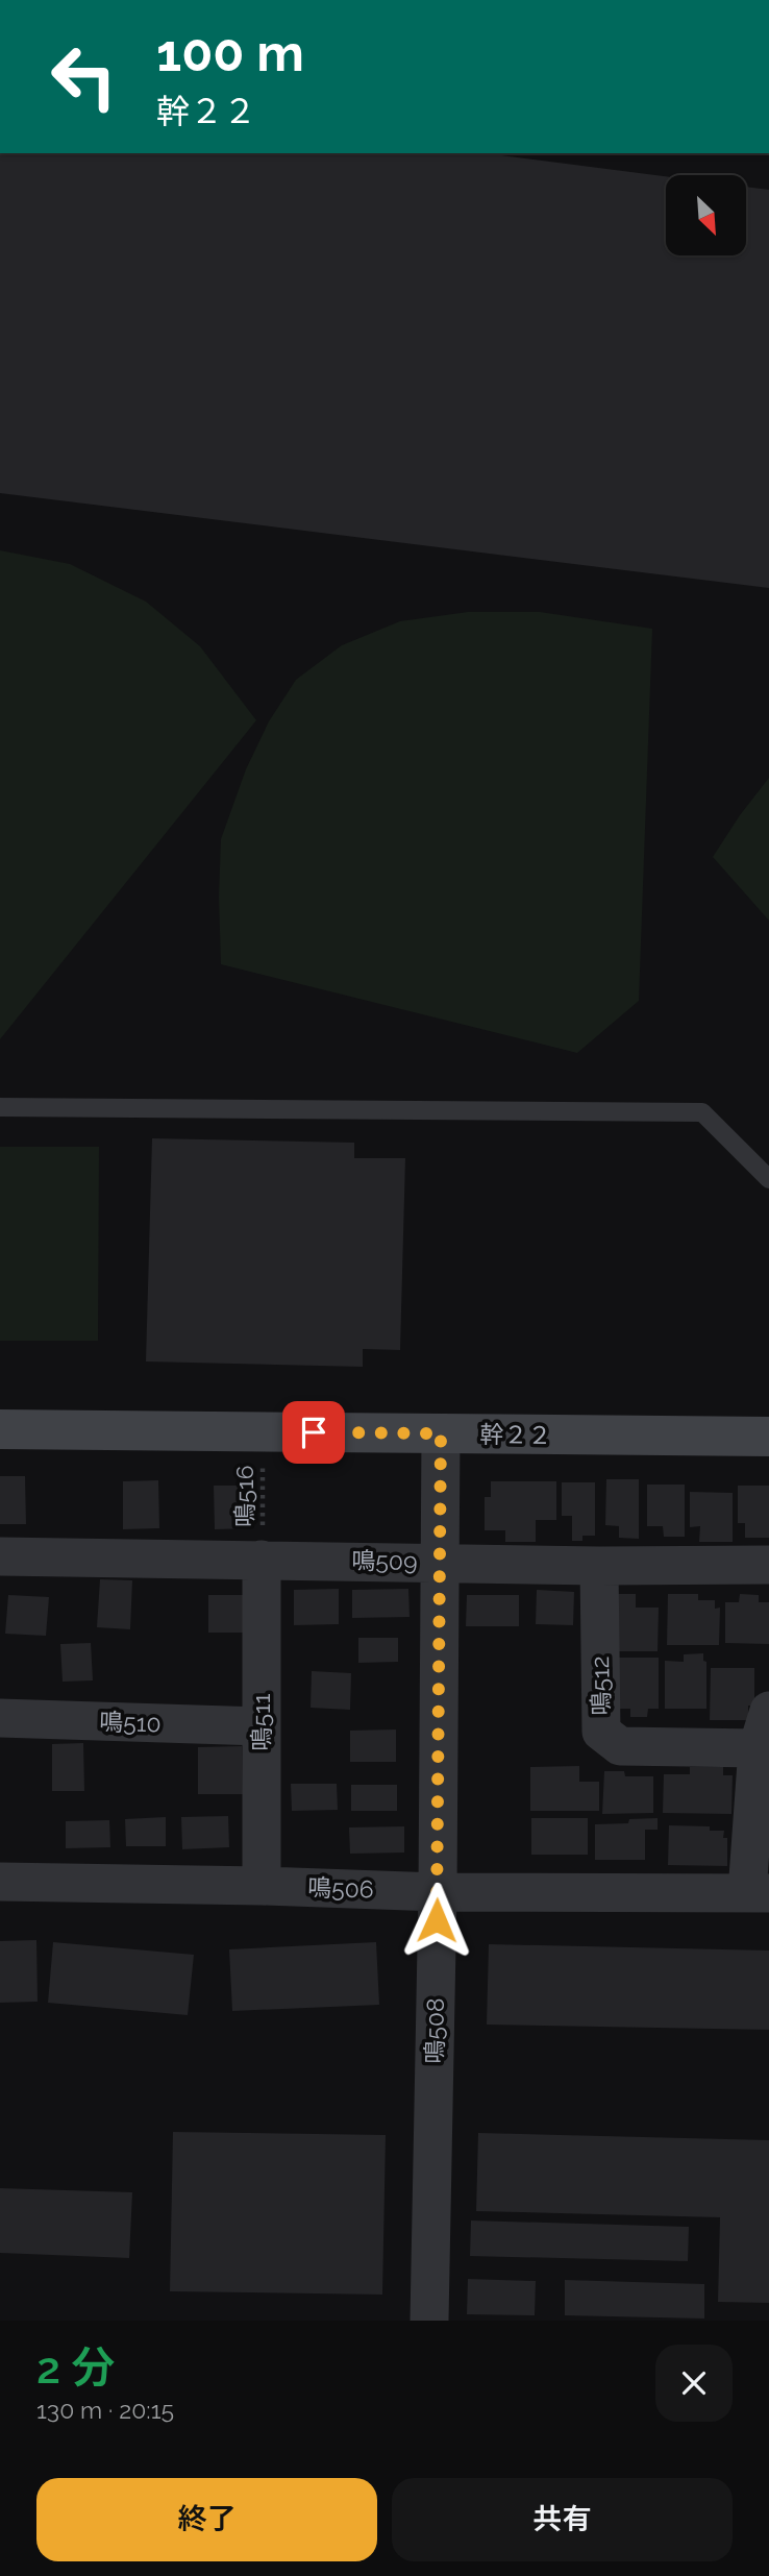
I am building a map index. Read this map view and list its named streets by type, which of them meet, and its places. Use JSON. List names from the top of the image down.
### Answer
{
  "streets": {
    "street": [
      "幹２２",
      "鳴509",
      "鳴512",
      "鳴510",
      "鳴511",
      "鳴506",
      "鳴508"
    ],
    "path": ["鳴516"]
  },
  "crossings": [
    ["幹２２", "鳴516"],
    ["幹２２", "鳴508"],
    ["鳴516", "鳴509"],
    ["鳴516", "鳴511"],
    ["鳴509", "鳴512"],
    ["鳴509", "鳴511"],
    ["鳴509", "鳴508"],
    ["鳴510", "鳴511"],
    ["鳴511", "鳴506"],
    ["鳴506", "鳴508"]
  ],
  "north": "bottom right",
  "page": {
    "turn": ["100 m", "幹２２"],
    "heading": ["2 分", "130 m · 20:15"],
    "buttons": ["終了", "共有"]
  }
}
